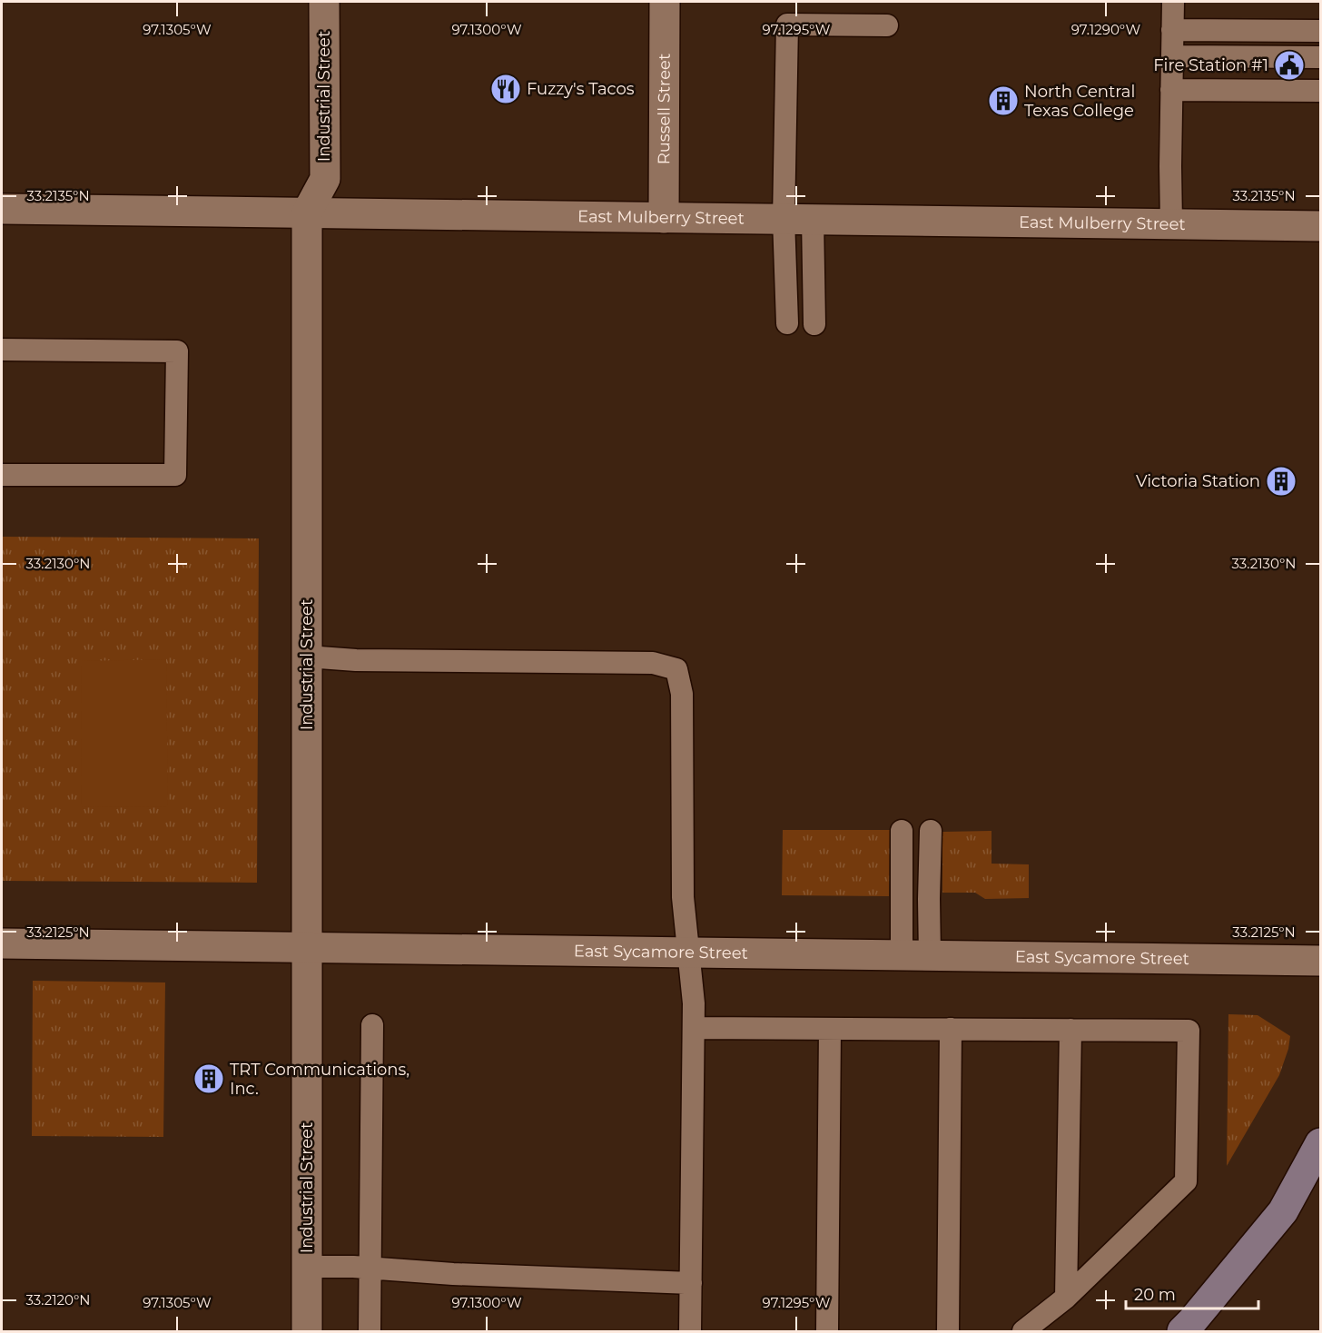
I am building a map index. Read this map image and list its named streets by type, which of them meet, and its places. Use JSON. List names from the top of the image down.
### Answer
{
  "streets": {
    "street": [
      "Industrial Street",
      "Russell Street",
      "East Mulberry Street",
      "East Sycamore Street"
    ]
  },
  "crossings": [
    ["Industrial Street", "East Mulberry Street"],
    ["Industrial Street", "East Sycamore Street"],
    ["Russell Street", "East Mulberry Street"]
  ],
  "places": {
    "public building": ["Fire Station #1"],
    "restaurant": ["Fuzzy's Tacos"],
    "building": ["North Central Texas College", "Victoria Station", "TRT Communications, Inc."]
  },
  "scale_bar": "20 m",
  "coordinates": [
    "97.1305°W",
    "97.1300°W",
    "97.1295°W",
    "97.1290°W",
    "33.2135°N",
    "33.2130°N",
    "33.2125°N",
    "33.2120°N"
  ]
}
